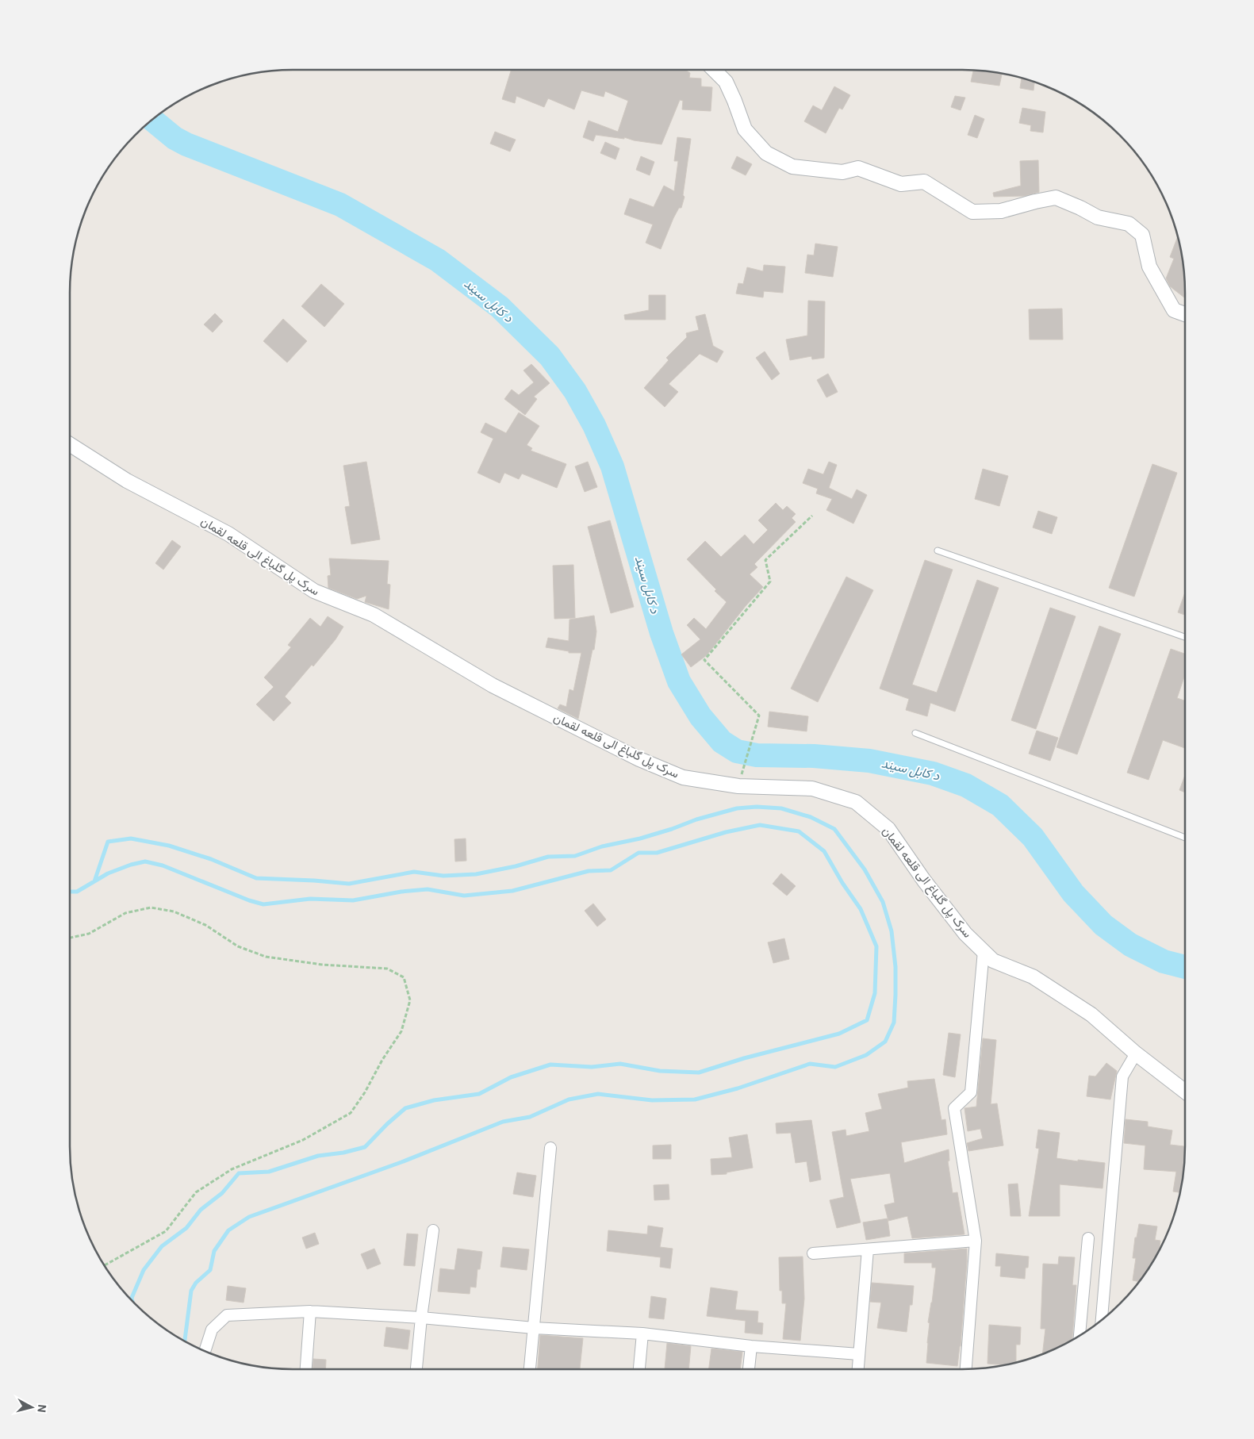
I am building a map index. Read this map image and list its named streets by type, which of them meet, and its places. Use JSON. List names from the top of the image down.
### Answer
{
  "streets": {
    "street": ["سرک پل گلباغ الی قلعه لقمان"]
  },
  "water": ["د کابل سيند"],
  "north": "right"
}
